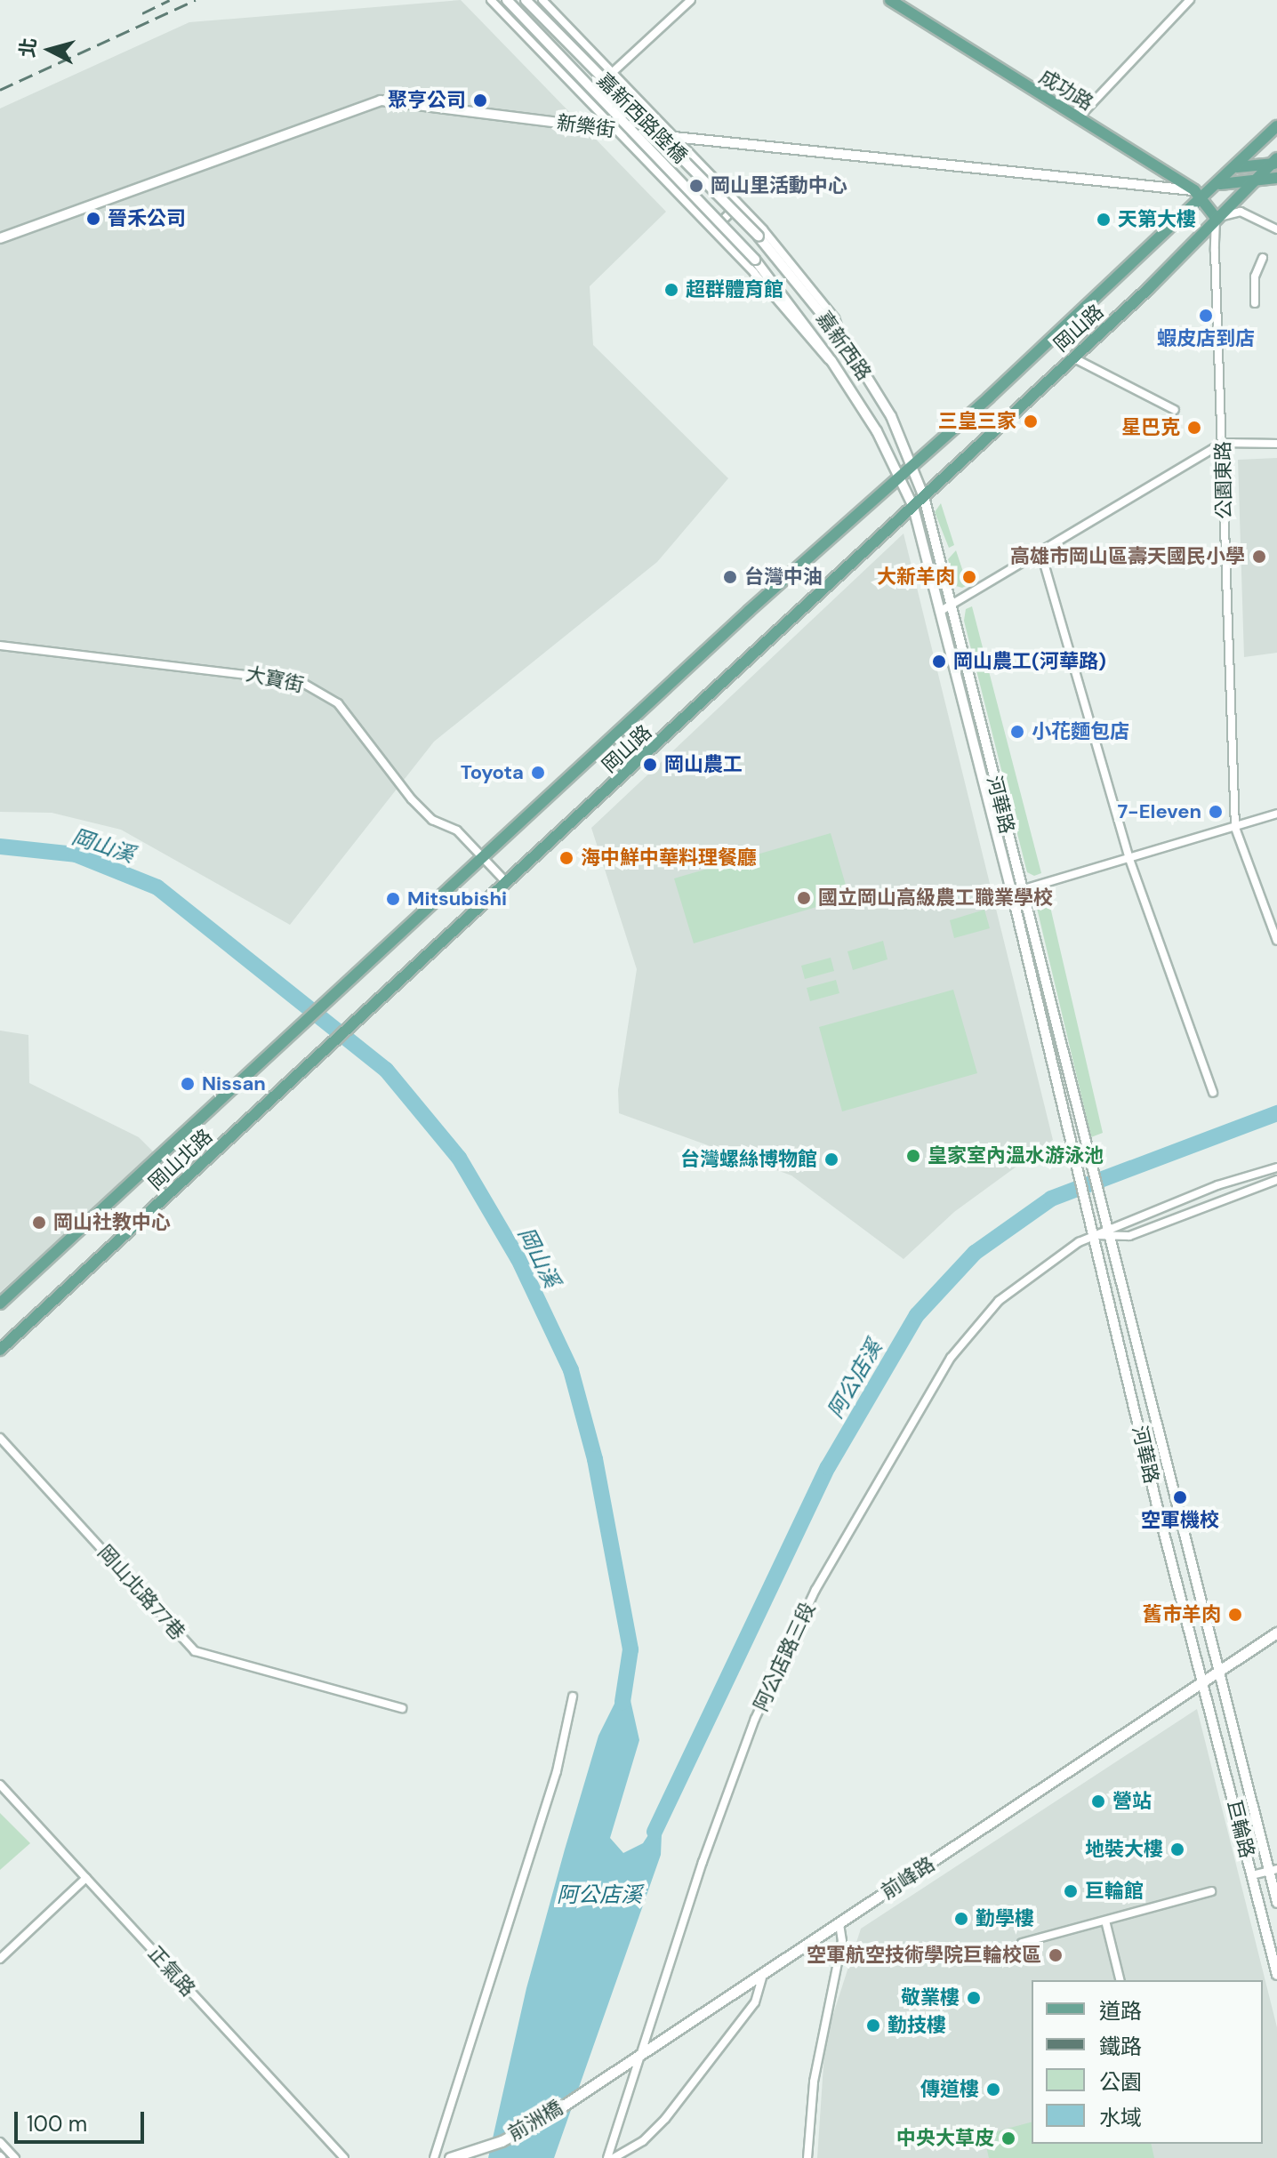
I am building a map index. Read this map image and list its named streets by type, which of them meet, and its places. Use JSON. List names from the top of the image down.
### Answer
{
  "streets": {
    "main road": [
      "成功路",
      "岡山路",
      "岡山北路",
      "前峰路",
      "前洲橋"
    ],
    "street": [
      "嘉新西路陸橋",
      "新樂街",
      "嘉新西路",
      "公園東路",
      "大寶街",
      "河華路",
      "岡山北路77巷",
      "阿公店路三段",
      "巨輪路",
      "正氣路"
    ]
  },
  "crossings": [
    ["成功路", "新樂街"],
    ["成功路", "岡山路"],
    ["成功路", "公園東路"],
    ["嘉新西路陸橋", "嘉新西路"],
    ["岡山路", "嘉新西路"],
    ["岡山路", "公園東路"],
    ["岡山路", "大寶街"],
    ["岡山路", "河華路"],
    ["岡山路", "岡山北路"],
    ["嘉新西路", "河華路"],
    ["河華路", "阿公店路三段"],
    ["河華路", "巨輪路"],
    ["河華路", "前峰路"],
    ["阿公店路三段", "前峰路"],
    ["巨輪路", "前峰路"],
    ["前峰路", "前洲橋"]
  ],
  "water": ["岡山溪", "阿公店溪"],
  "places": [
    "聚亨公司",
    "岡山里活動中心",
    "晉禾公司",
    "天第大樓",
    "超群體育館",
    "蝦皮店到店",
    "三皇三家",
    "星巴克",
    "高雄市岡山區壽天國民小學",
    "台灣中油",
    "大新羊肉",
    "岡山農工(河華路)",
    "小花麵包店",
    "岡山農工",
    "Toyota",
    "7-Eleven",
    "海中鮮中華料理餐廳",
    "國立岡山高級農工職業學校",
    "Mitsubishi",
    "Nissan",
    "皇家室內溫水游泳池",
    "台灣螺絲博物館",
    "岡山社教中心",
    "空軍機校",
    "舊市羊肉",
    "營站",
    "地裝大樓",
    "巨輪館",
    "勤學樓",
    "空軍航空技術學院巨輪校區",
    "敬業樓",
    "勤技樓",
    "傳道樓",
    "中央大草皮"
  ],
  "legend": [
    "道路",
    "鐵路",
    "公園",
    "水域"
  ],
  "scale_bar": "100 m",
  "north": "left"
}
